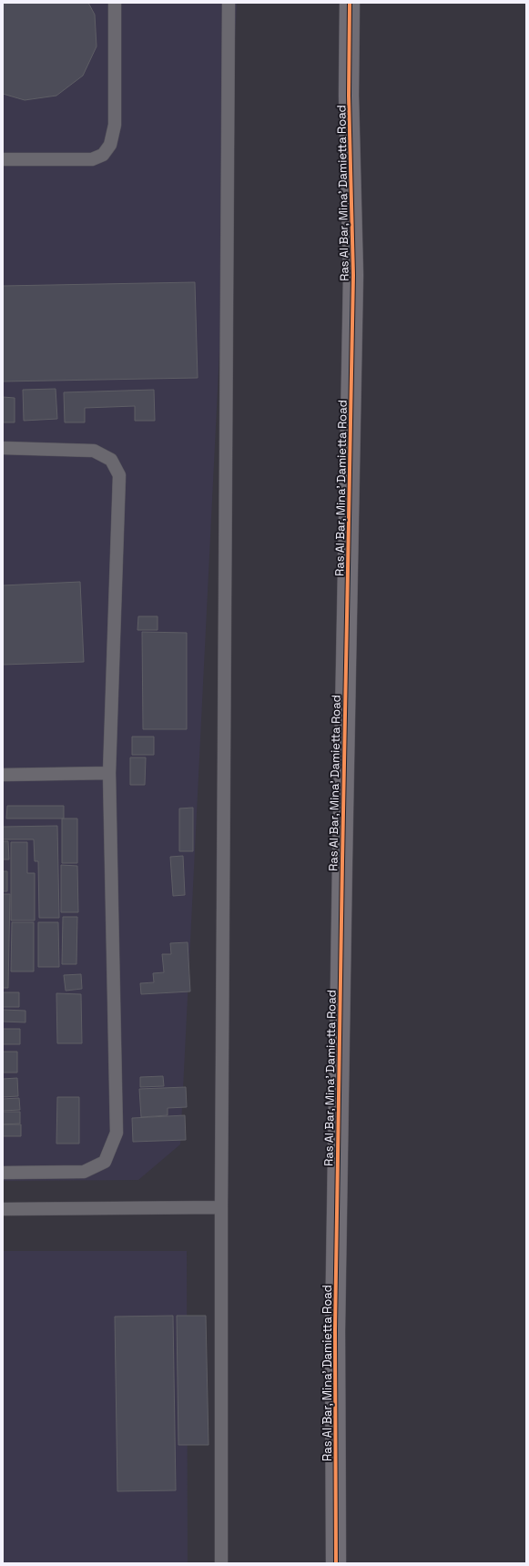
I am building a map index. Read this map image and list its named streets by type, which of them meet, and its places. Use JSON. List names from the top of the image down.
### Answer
{
  "streets": {
    "street": ["Ras Al Bar, Mina' Damietta Road"]
  }
}
